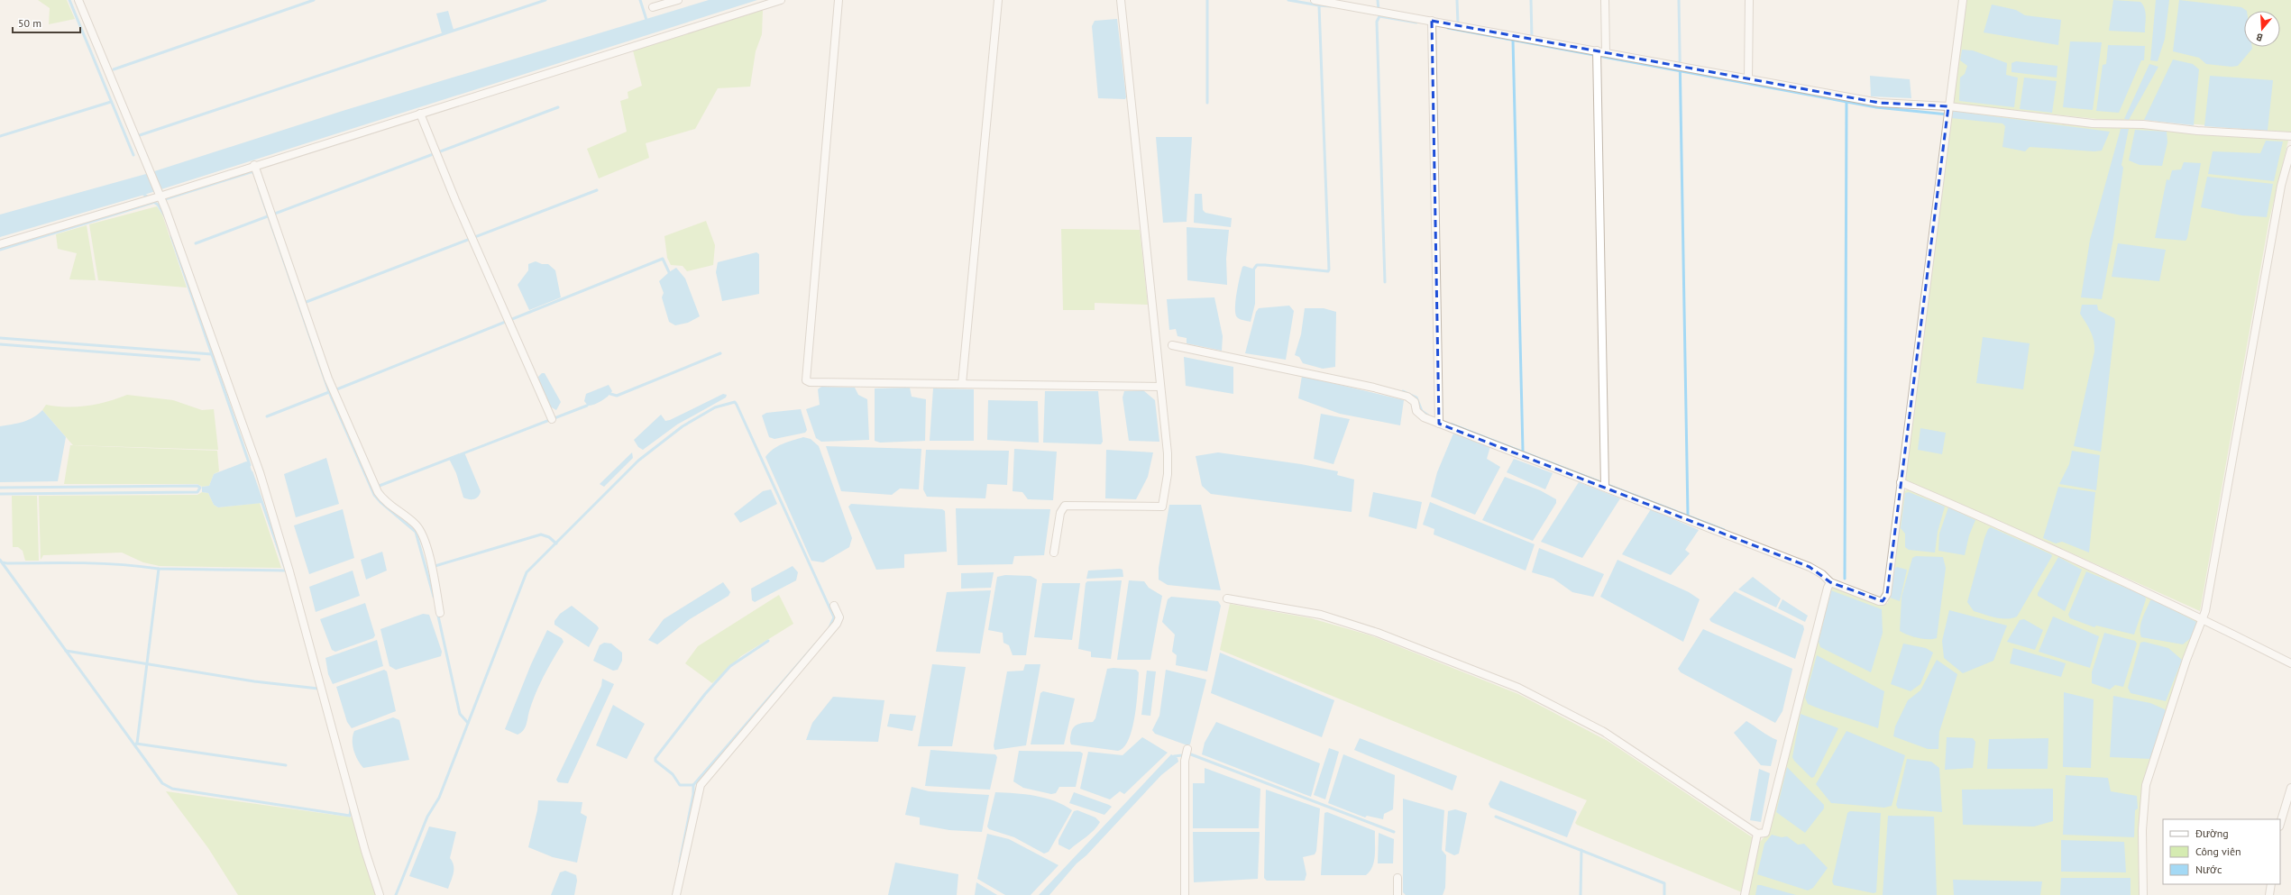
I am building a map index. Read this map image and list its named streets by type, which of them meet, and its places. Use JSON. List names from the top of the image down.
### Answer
{
  "legend": ["Đường", "Công viên", "Nước"],
  "scale_bar": "50 m",
  "north": "bottom"
}
